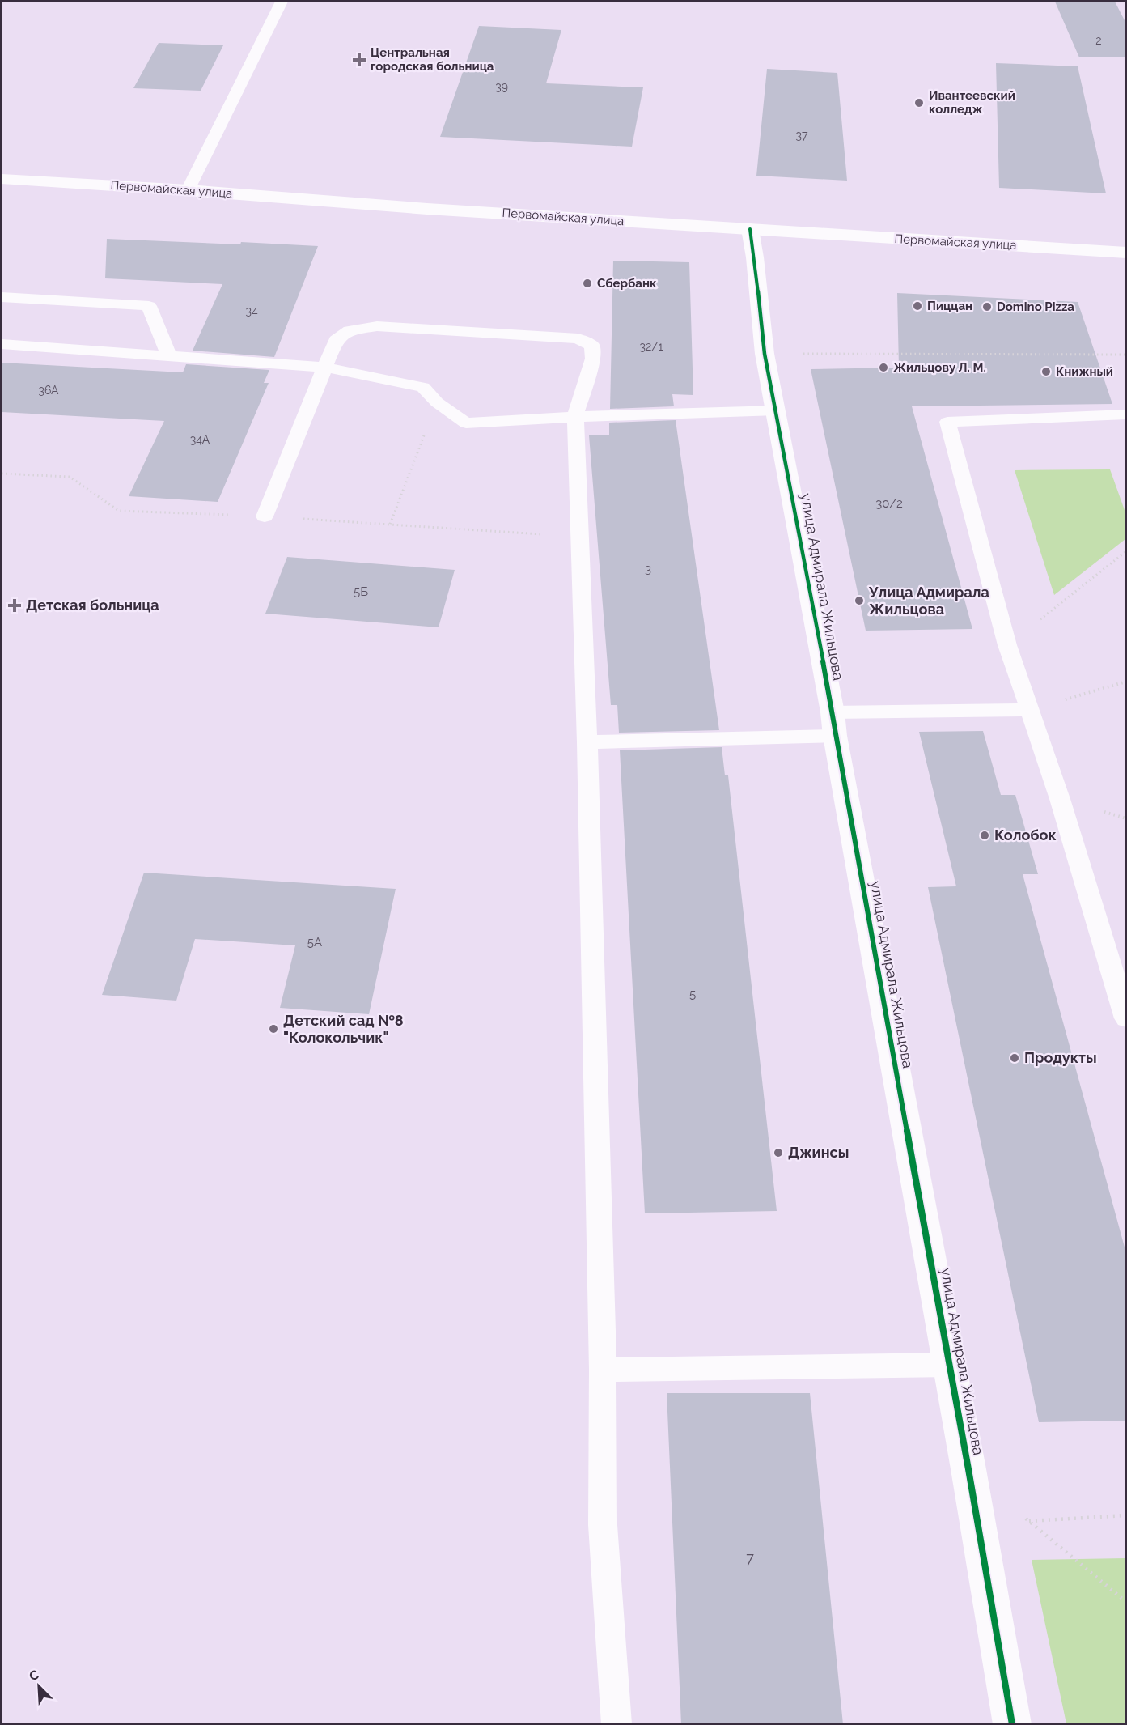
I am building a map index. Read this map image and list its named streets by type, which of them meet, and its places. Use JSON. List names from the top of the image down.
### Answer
{
  "streets": {
    "street": ["Первомайская улица", "улица Адмирала Жильцова"]
  },
  "crossings": [
    ["Первомайская улица", "улица Адмирала Жильцова"]
  ],
  "places": {
    "health": ["Центральная городская больница", "Детская больница"],
    "other": [
      "Ивантеевский колледж",
      "Сбербанк",
      "Пиццан",
      "Domino Pizza",
      "Жильцову Л. М.",
      "Книжный",
      "Улица Адмирала Жильцова",
      "Колобок",
      "Детский сад №8 \"Колокольчик\"",
      "Продукты",
      "Джинсы"
    ]
  },
  "house_numbers": [
    "2",
    "39",
    "37",
    "34",
    "32/1",
    "36А",
    "34А",
    "30/2",
    "3",
    "5Б",
    "5А",
    "5",
    "7"
  ],
  "north": "top left"
}
